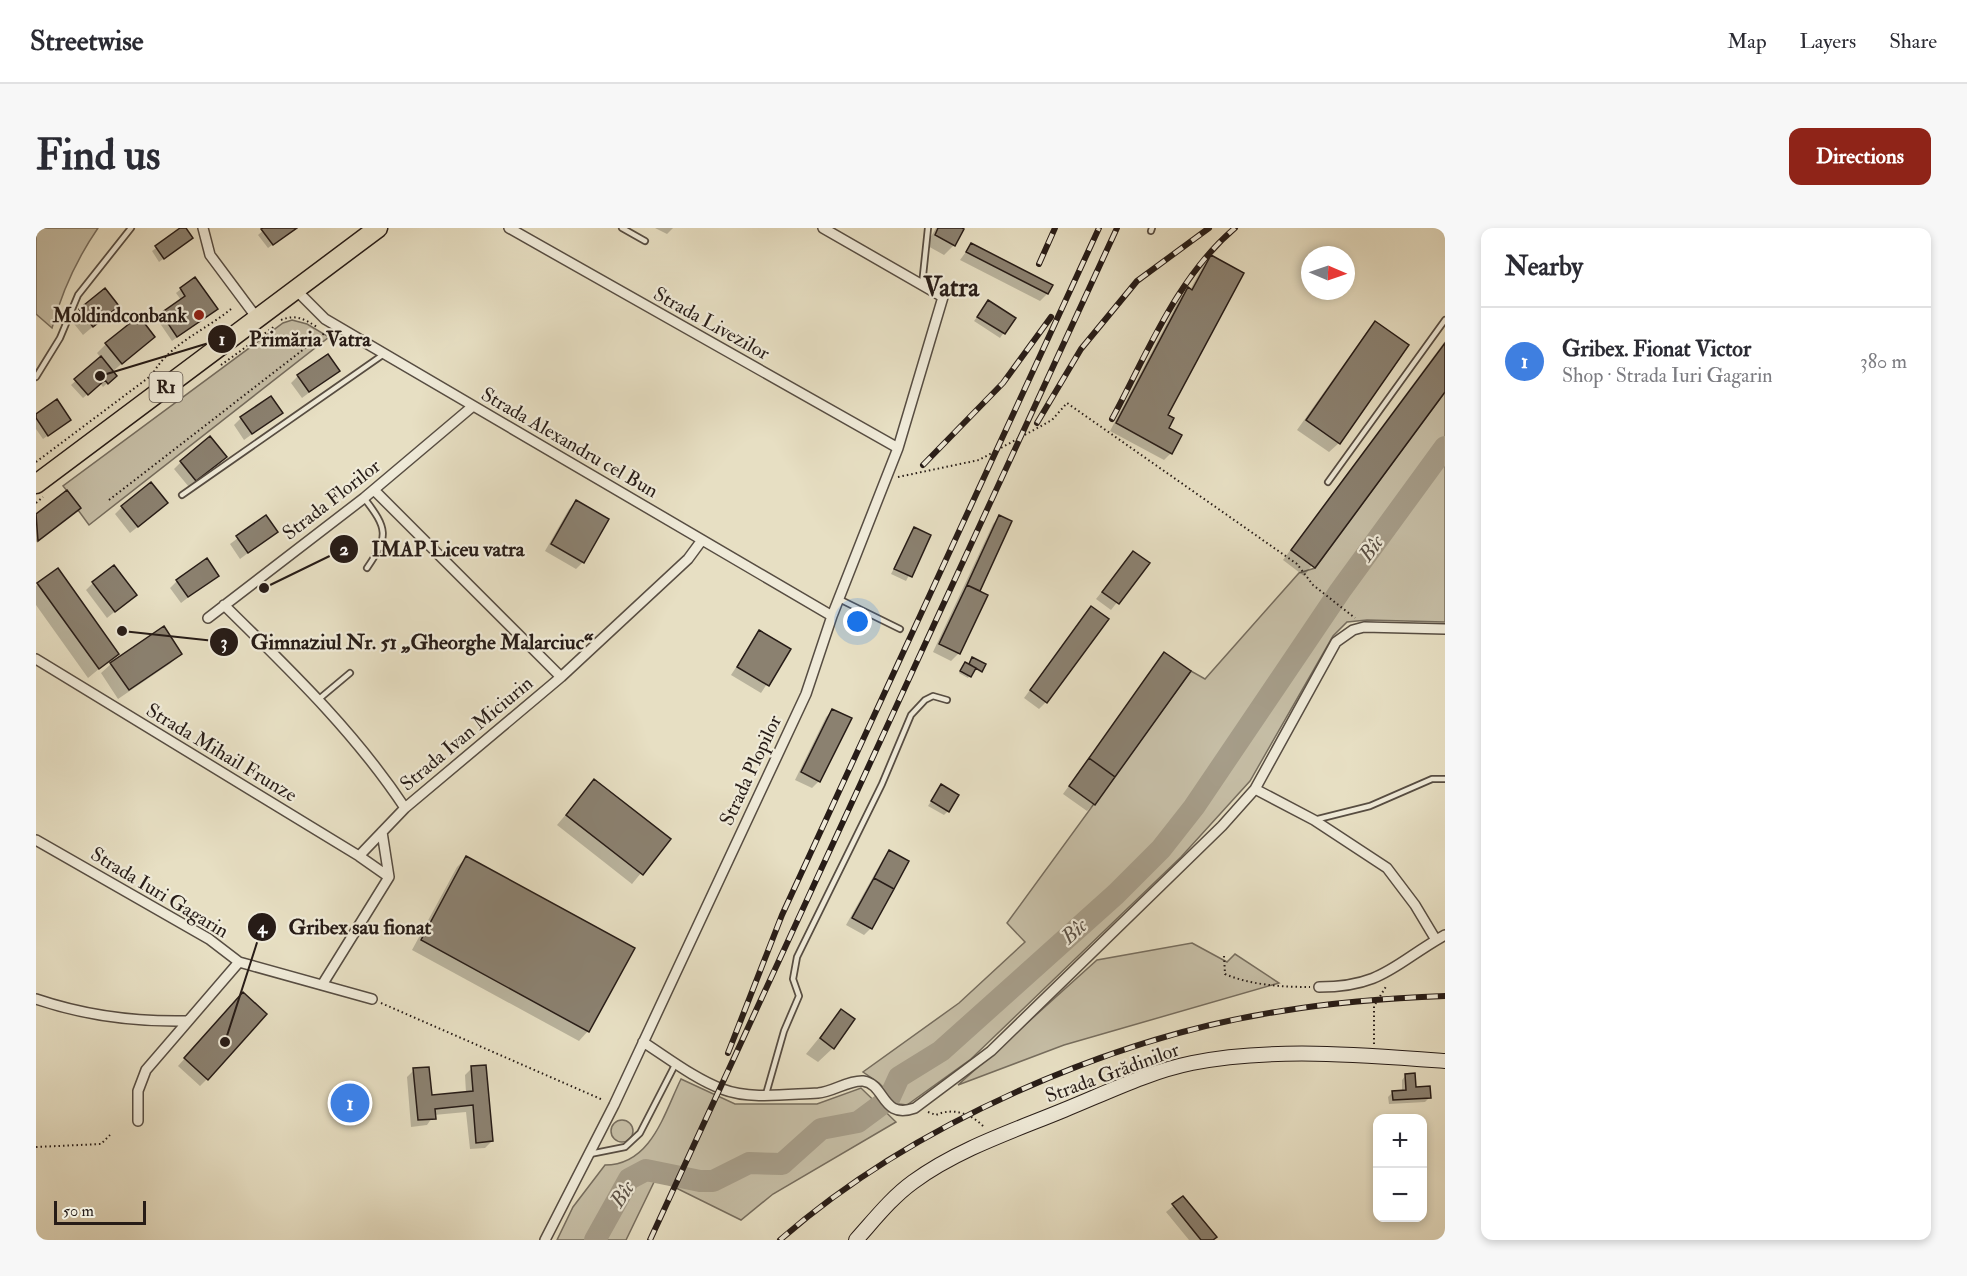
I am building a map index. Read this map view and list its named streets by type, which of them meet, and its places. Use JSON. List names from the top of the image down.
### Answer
{
  "streets": {
    "highway": ["R1"],
    "street": [
      "Strada Livezilor",
      "Strada Alexandru cel Bun",
      "Strada Florilor",
      "Strada Ivan Miciurin",
      "Strada Mihail Frunze",
      "Strada Plopilor",
      "Strada Iuri Gagarin",
      "Strada Grădinilor"
    ]
  },
  "crossings": [
    ["Strada Livezilor", "Strada Plopilor"],
    ["R1", "Strada Alexandru cel Bun"],
    ["Strada Alexandru cel Bun", "Strada Florilor"],
    ["Strada Alexandru cel Bun", "Strada Ivan Miciurin"],
    ["Strada Alexandru cel Bun", "Strada Plopilor"],
    ["Strada Ivan Miciurin", "Strada Mihail Frunze"]
  ],
  "districts": ["Vatra"],
  "water": ["Bîc"],
  "places": [
    "Moldindconbank",
    "Primăria Vatra",
    "IMAP Liceu vatra",
    "Gimnaziul Nr. 51 „Gheorghe Malarciuc“",
    "Gribex sau fionat"
  ],
  "scale_bar": "50 m",
  "north": "right",
  "page": {
    "header": "Streetwise",
    "nav": ["Map", "Layers", "Share"],
    "buttons": "Directions",
    "title": "Find us",
    "heading": "Nearby",
    "list": [
      {
        "mark": "1",
        "name": "Gribex. Fionat Victor",
        "note": "Shop · Strada Iuri Gagarin",
        "value": "380 m"
      }
    ],
    "pins": "1",
    "map_buttons": ["+", "−"],
    "scale": "50 m"
  }
}
